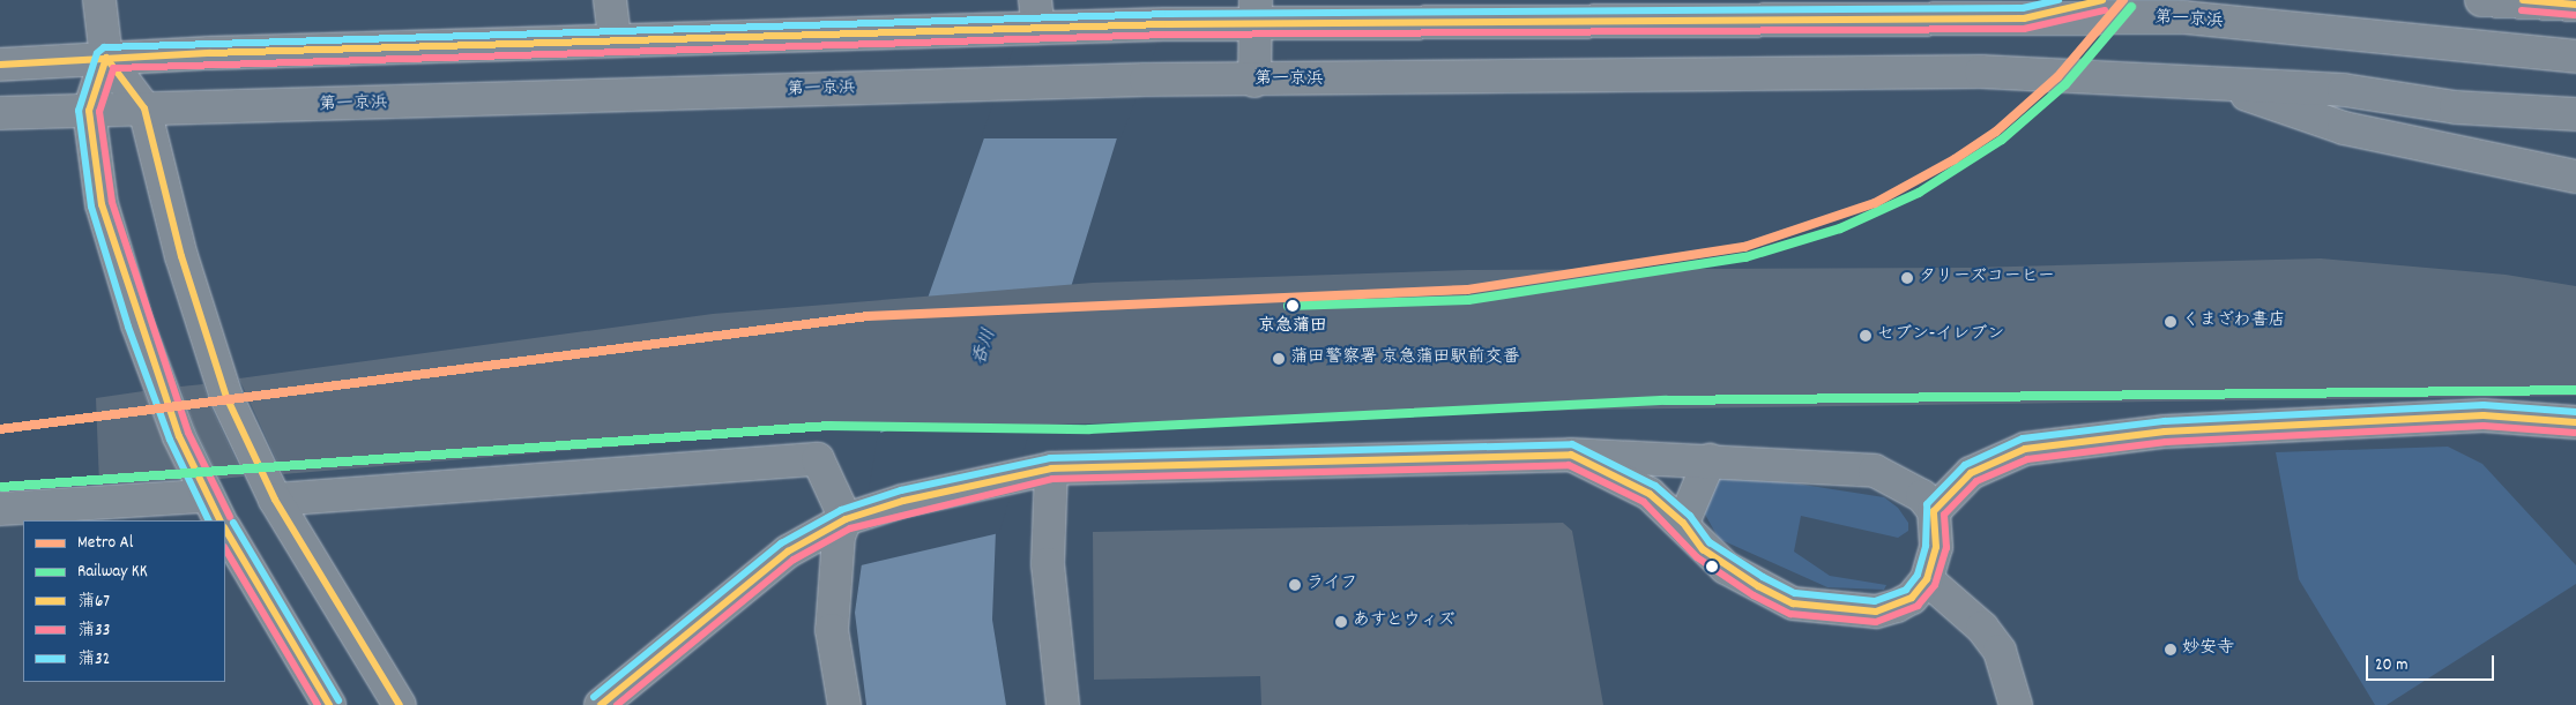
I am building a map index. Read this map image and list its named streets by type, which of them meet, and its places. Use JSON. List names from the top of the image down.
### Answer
{
  "streets": {
    "main road": ["第一京浜"]
  },
  "water": ["呑川"],
  "places": [
    "タリーズコーヒー",
    "京急蒲田",
    "くまざわ書店",
    "セブン-イレブン",
    "蒲田警察署 京急蒲田駅前交番",
    "ライフ",
    "あすとウィズ",
    "妙安寺"
  ],
  "lines": [
    "metro line Al",
    "transit line 蒲67",
    "transit line 蒲32",
    "rail line KK",
    "transit line 蒲33"
  ],
  "legend": [
    "Metro Al",
    "Railway KK",
    "蒲67",
    "蒲33",
    "蒲32"
  ],
  "scale_bar": "20 m"
}
